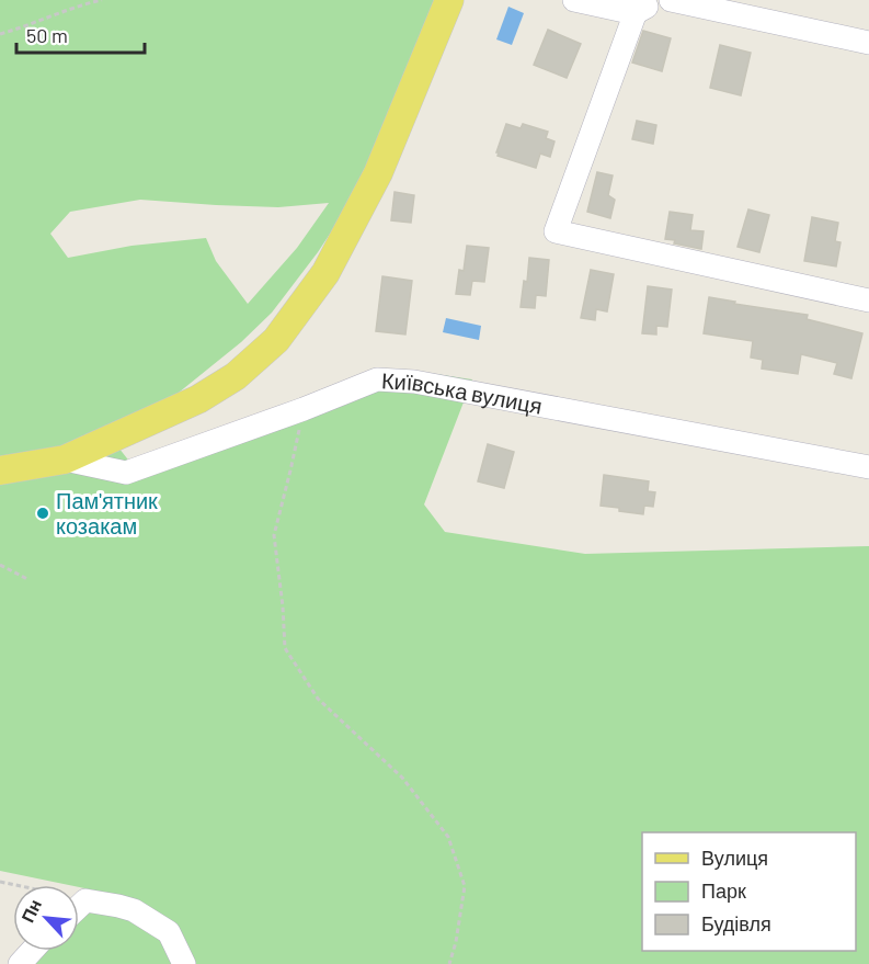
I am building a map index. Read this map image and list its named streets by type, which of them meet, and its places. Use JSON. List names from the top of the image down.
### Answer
{
  "streets": {
    "street": ["Київська вулиця"]
  },
  "places": ["Пам'ятник козакам"],
  "legend": ["Вулиця", "Парк", "Будівля"],
  "scale_bar": "50 m",
  "north": "top left"
}
